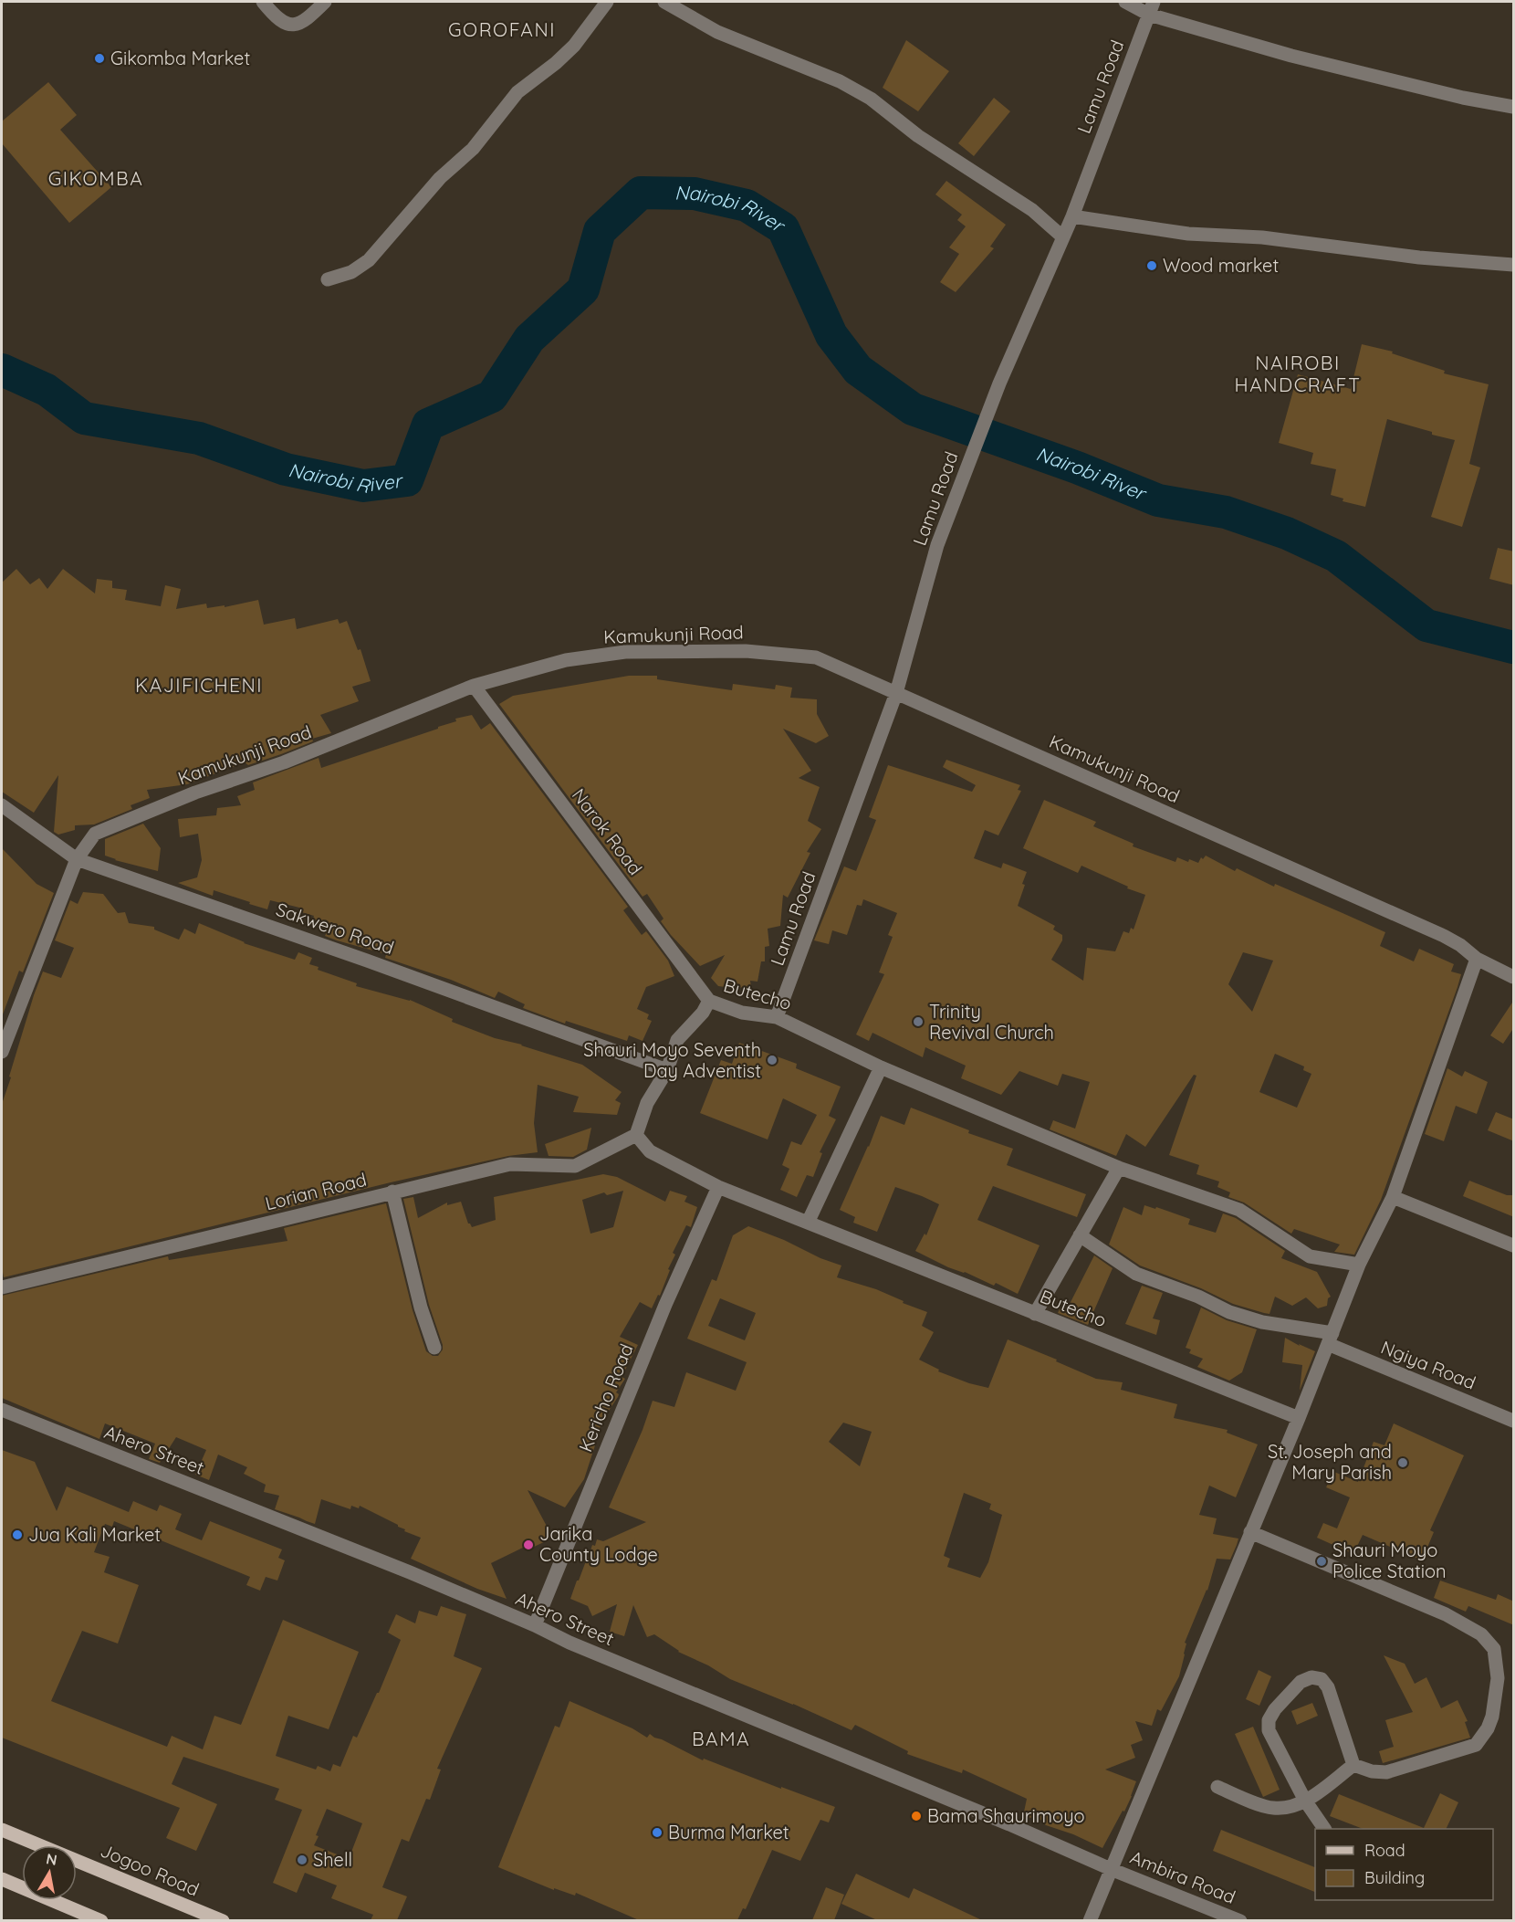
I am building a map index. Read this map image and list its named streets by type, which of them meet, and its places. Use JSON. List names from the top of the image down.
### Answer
{
  "streets": {
    "main road": ["Jogoo Road"],
    "street": [
      "Lamu Road",
      "Kamukunji Road",
      "Narok Road",
      "Sakwero Road",
      "Butecho",
      "Lorian Road",
      "Ngiya Road",
      "Kericho Road",
      "Ahero Street",
      "Ambira Road"
    ]
  },
  "crossings": [
    ["Lamu Road", "Kamukunji Road"],
    ["Lamu Road", "Butecho"],
    ["Kamukunji Road", "Narok Road"],
    ["Kamukunji Road", "Sakwero Road"],
    ["Narok Road", "Butecho"],
    ["Sakwero Road", "Butecho"],
    ["Butecho", "Lorian Road"],
    ["Butecho", "Kericho Road"],
    ["Kericho Road", "Ahero Street"],
    ["Ahero Street", "Ambira Road"]
  ],
  "districts": [
    "GOROFANI",
    "GIKOMBA",
    "NAIROBI HANDCRAFT",
    "KAJIFICHENI",
    "BAMA"
  ],
  "water": ["Nairobi River"],
  "places": [
    "Gikomba Market",
    "Wood market",
    "Trinity Revival Church",
    "Shauri Moyo Seventh Day Adventist",
    "St. Joseph and Mary Parish",
    "Jua Kali Market",
    "Jarika County Lodge",
    "Shauri Moyo Police Station",
    "Bama Shaurimoyo",
    "Burma Market",
    "Shell"
  ],
  "legend": ["Road", "Building"],
  "north": "top"
}
